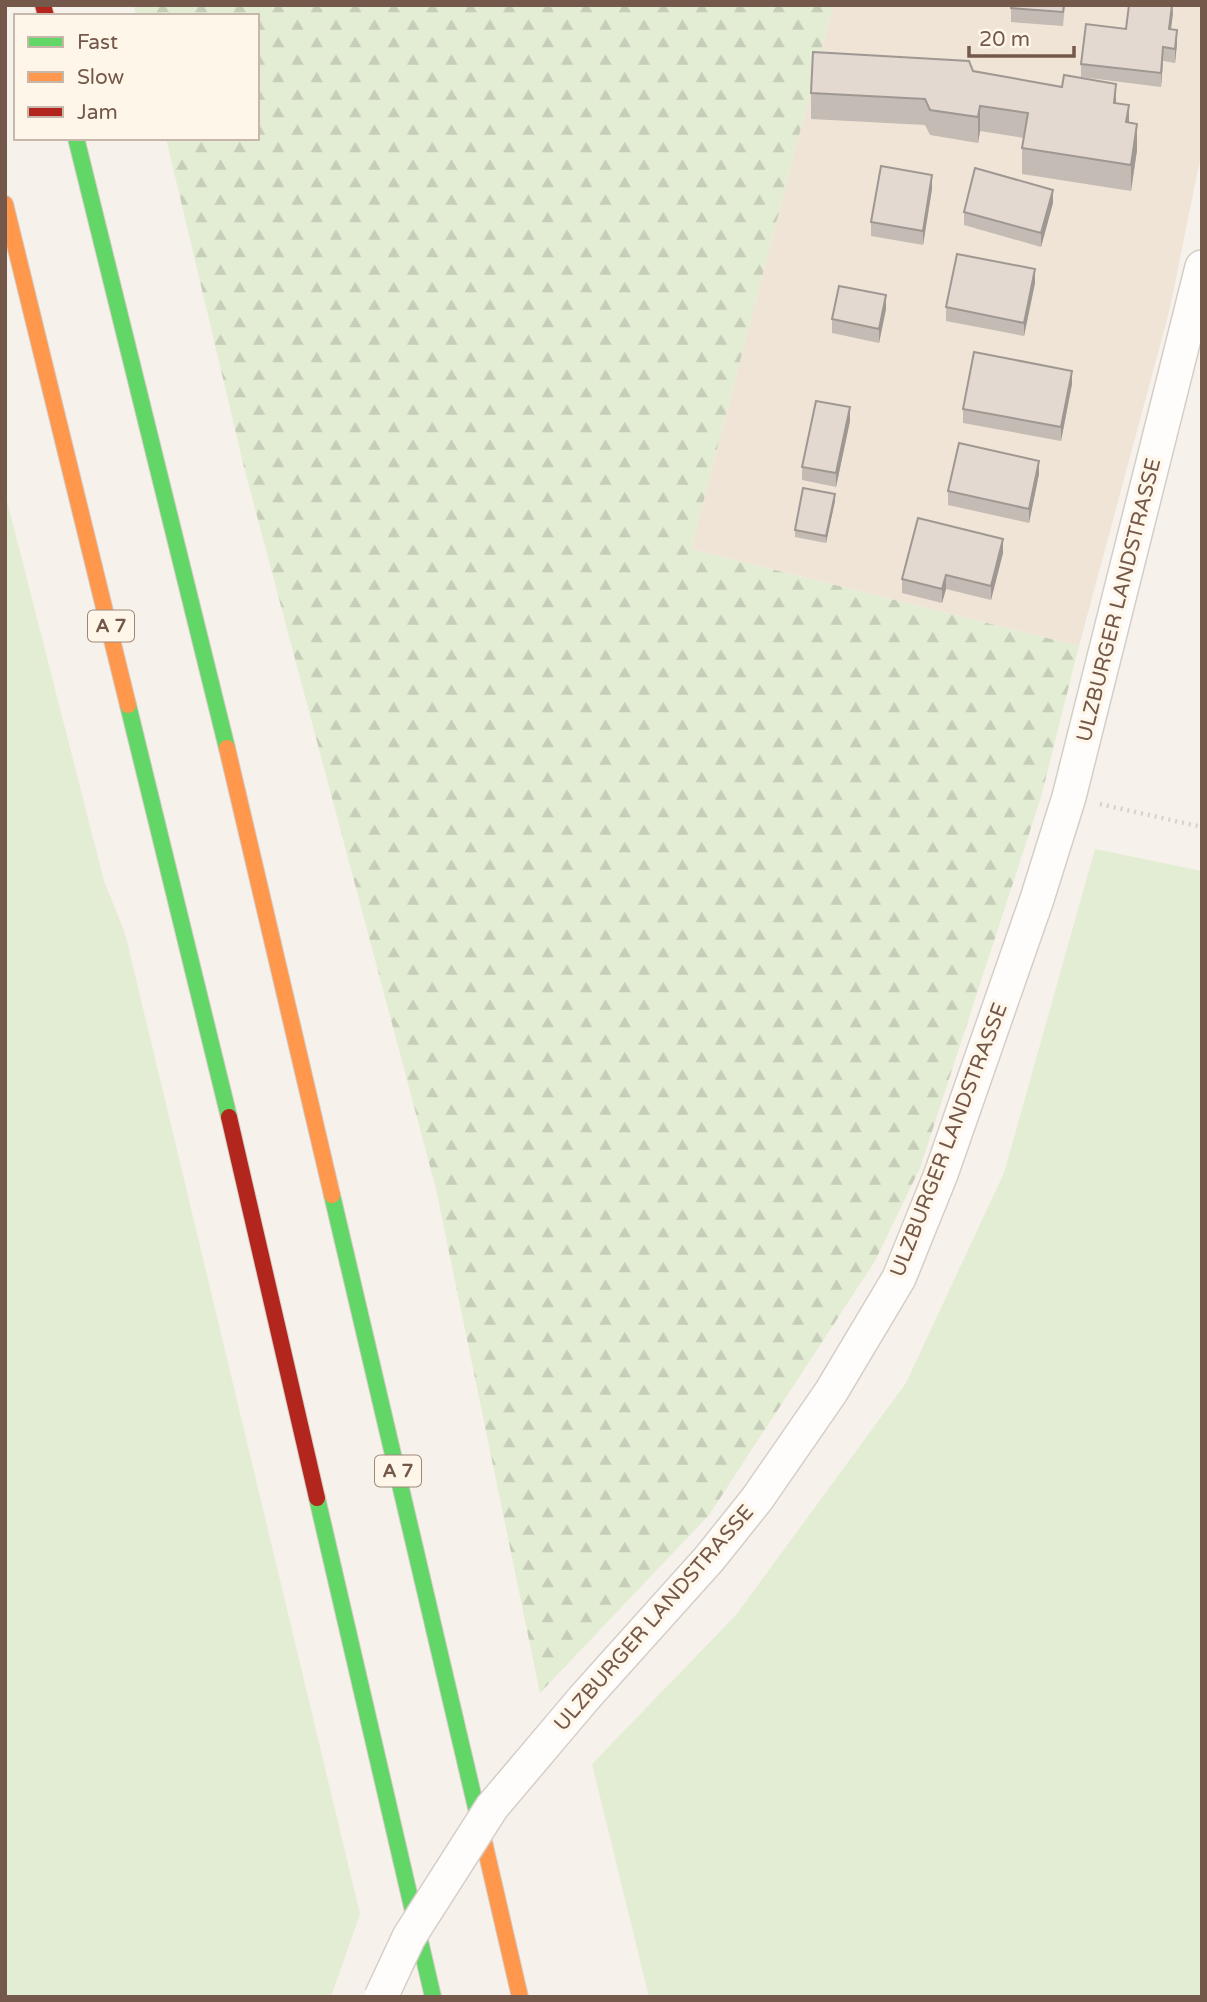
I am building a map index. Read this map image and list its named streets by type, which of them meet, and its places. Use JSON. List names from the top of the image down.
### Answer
{
  "streets": {
    "highway": ["A 7"],
    "street": ["ULZBURGER LANDSTRASSE"]
  },
  "legend": ["Fast", "Slow", "Jam"],
  "scale_bar": "20 m"
}
